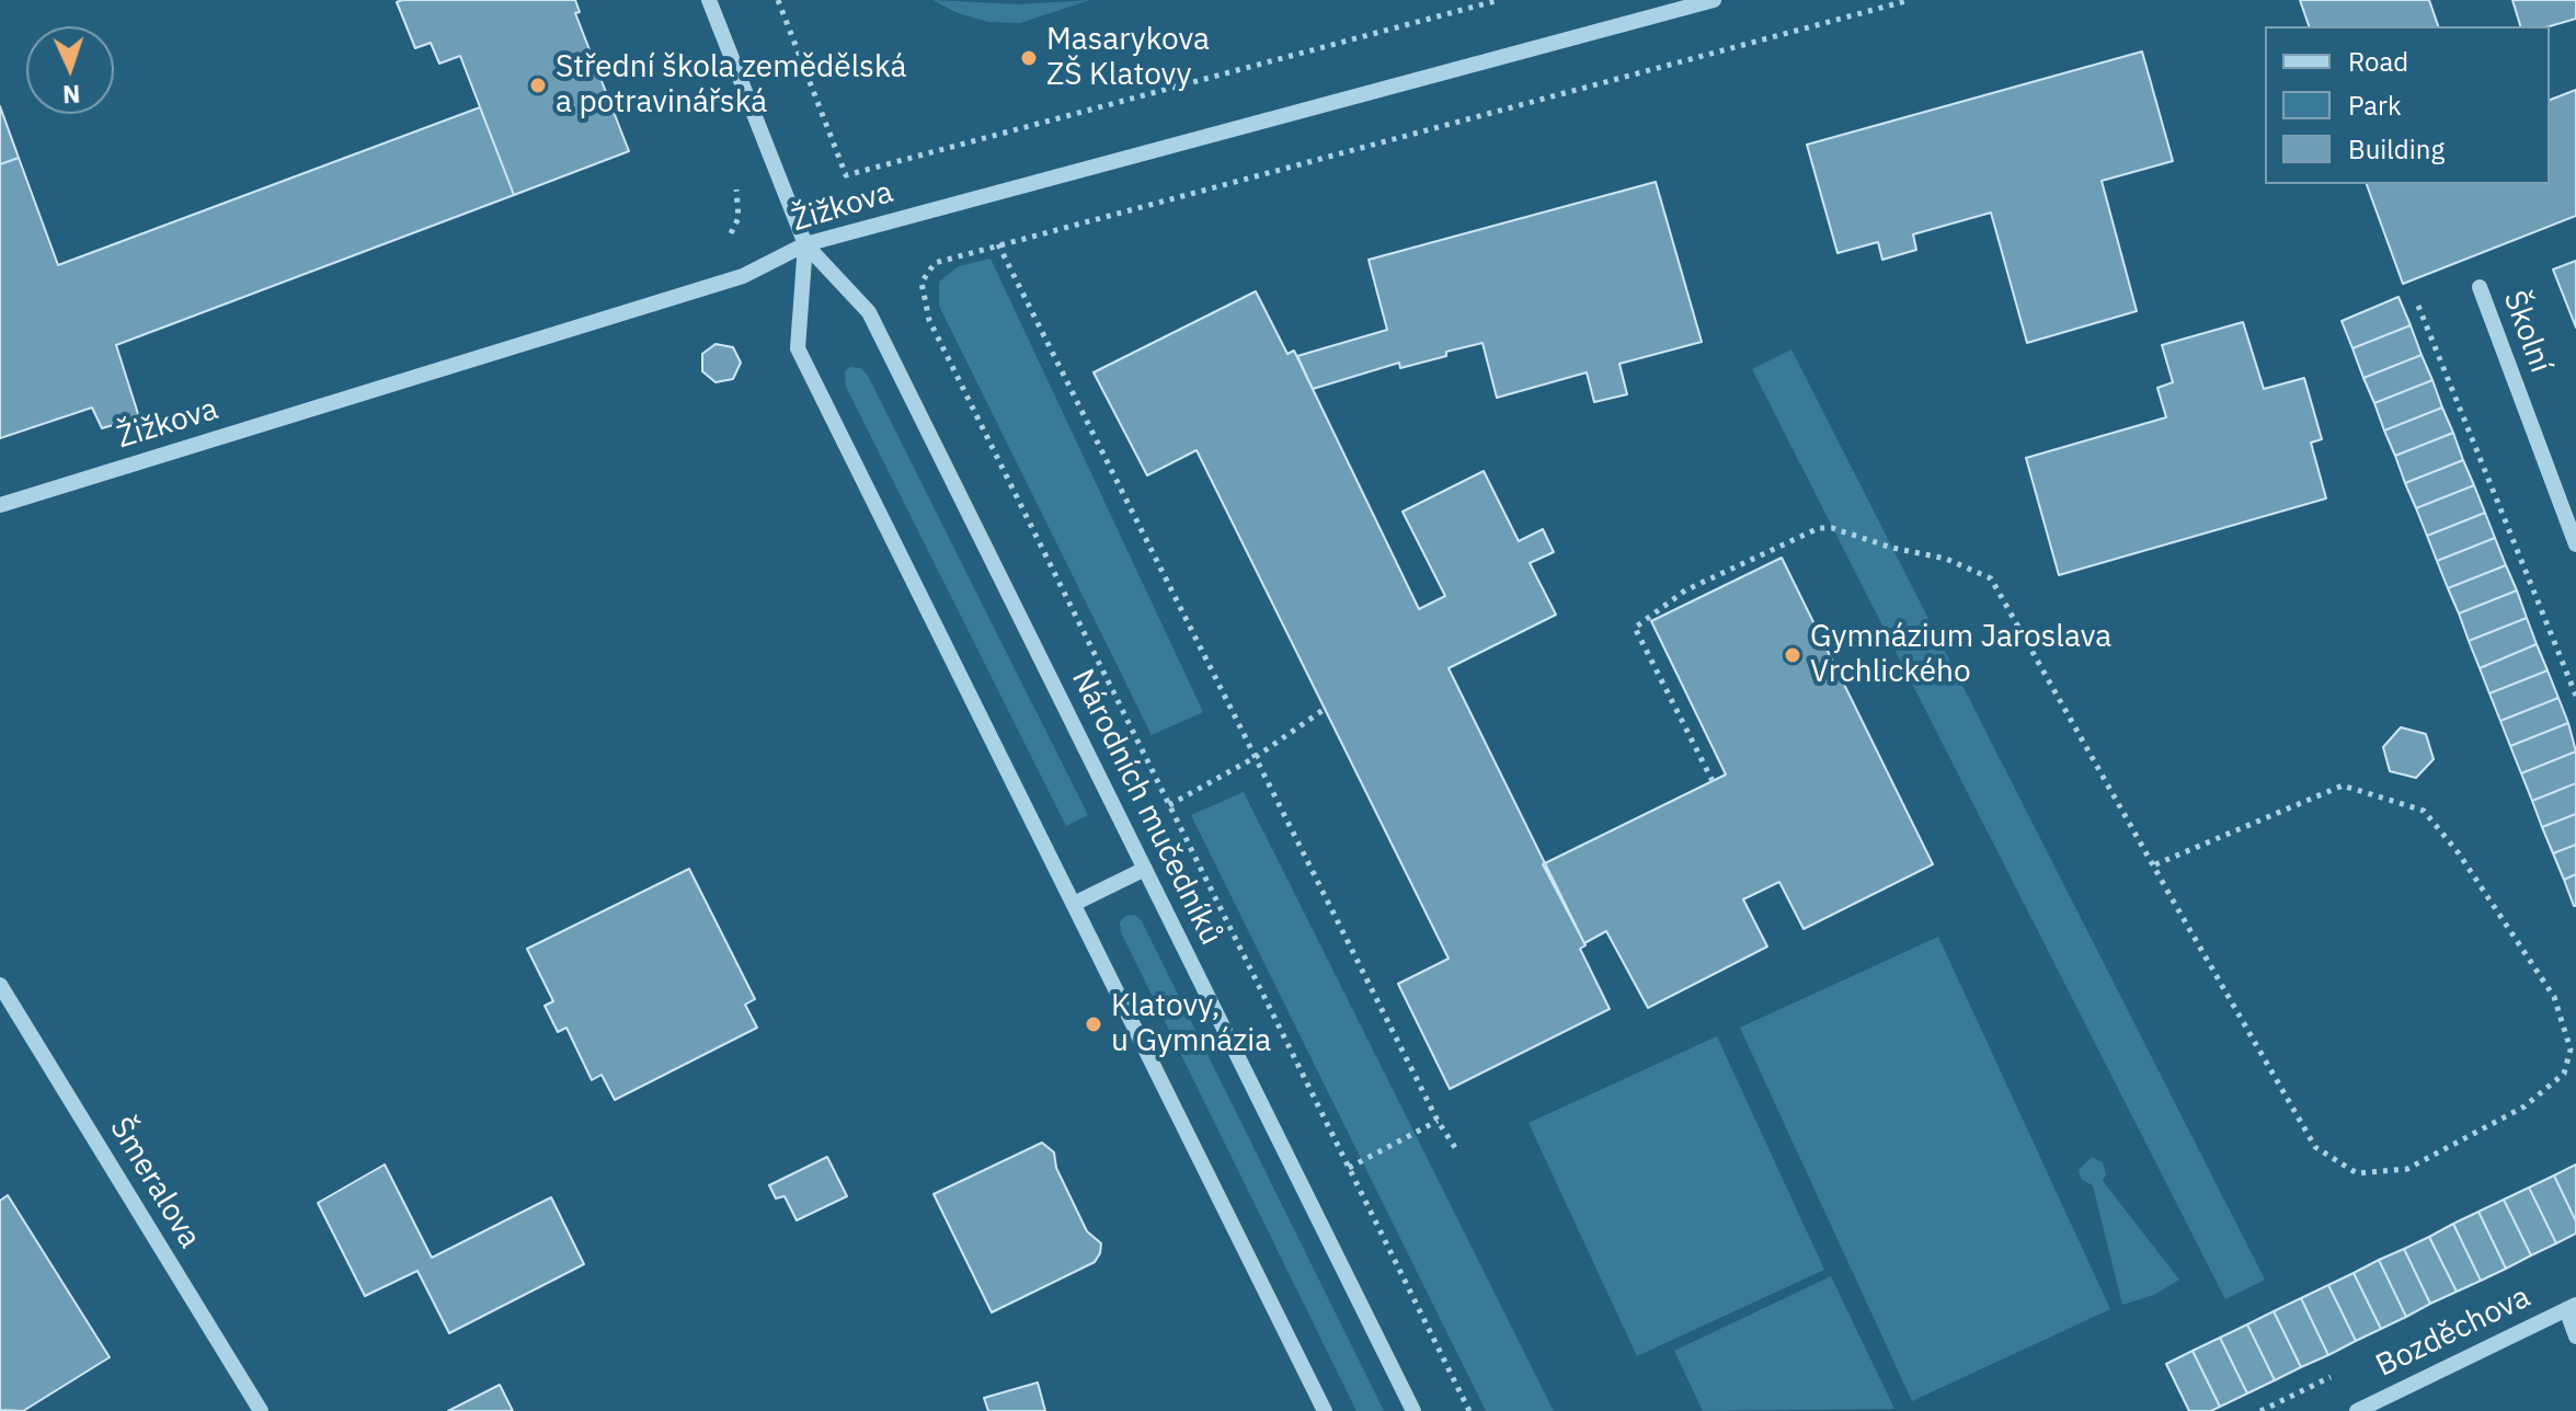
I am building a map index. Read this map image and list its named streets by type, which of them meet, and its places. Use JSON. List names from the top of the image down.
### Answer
{
  "streets": {
    "street": [
      "Žižkova",
      "Školní",
      "Národních mučedníků",
      "Šmeralova",
      "Bozděchova"
    ]
  },
  "crossings": [
    ["Žižkova", "Národních mučedníků"]
  ],
  "places": [
    "Masarykova ZŠ Klatovy",
    "Střední škola zemědělská a potravinářská",
    "Gymnázium Jaroslava Vrchlického",
    "Klatovy, u Gymnázia"
  ],
  "legend": ["Road", "Park", "Building"],
  "north": "bottom"
}
